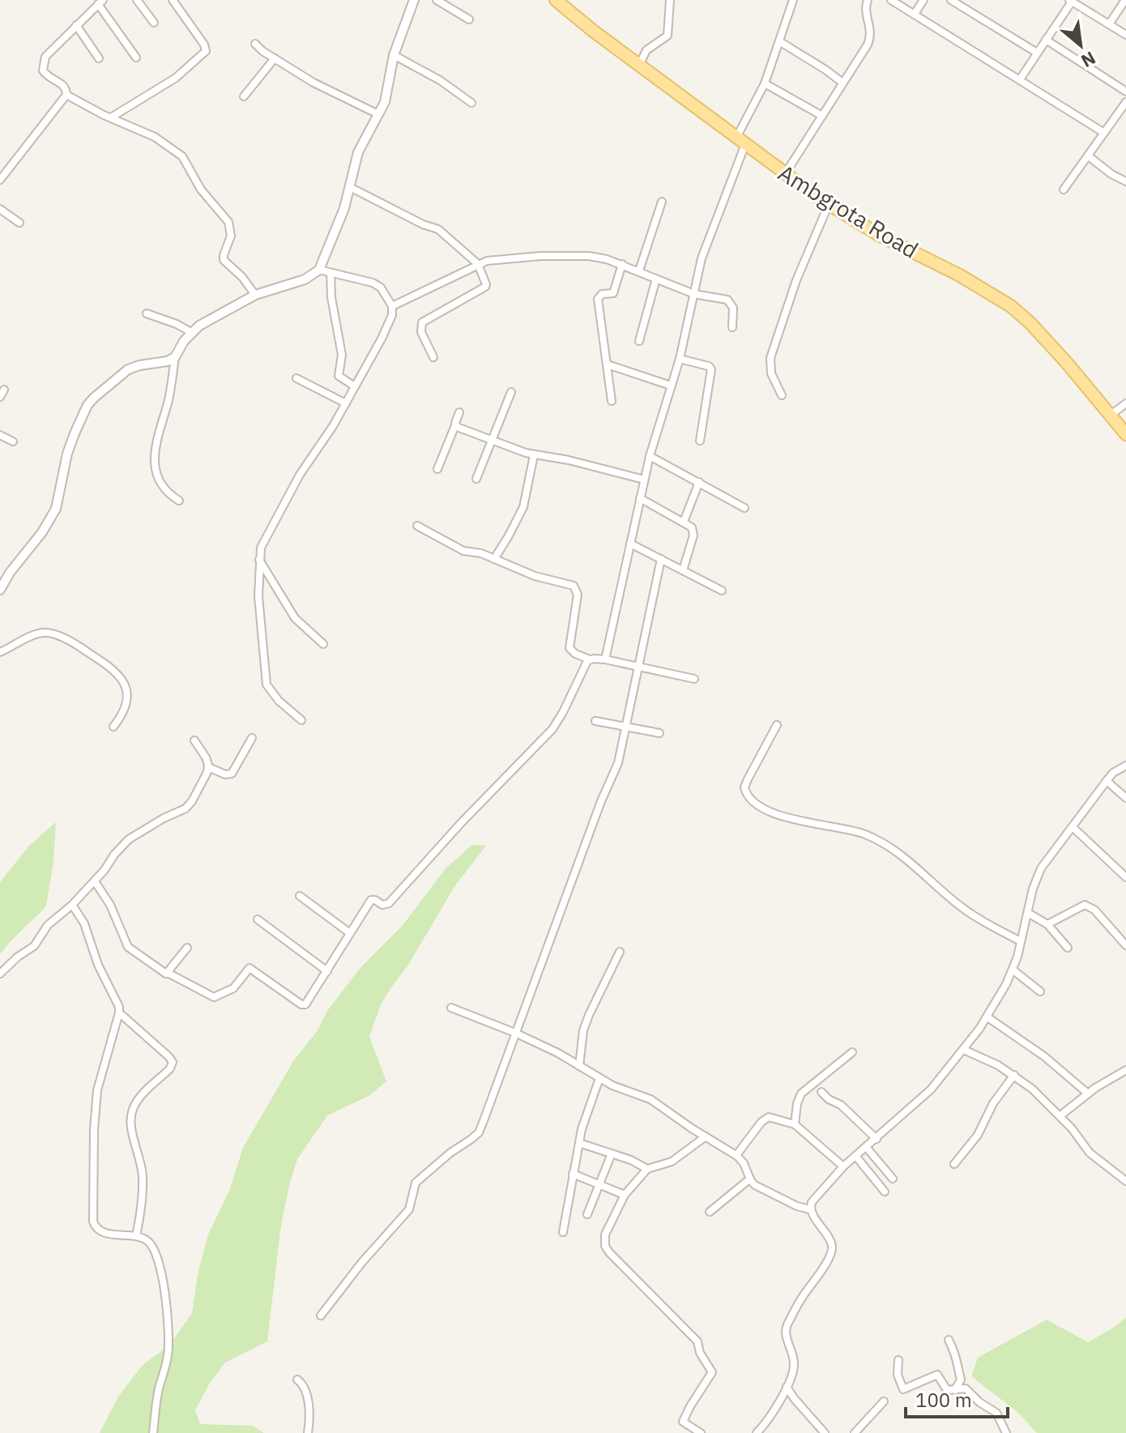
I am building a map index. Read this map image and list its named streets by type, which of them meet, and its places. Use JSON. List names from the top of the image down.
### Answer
{
  "streets": {
    "main road": ["Ambgrota Road"]
  },
  "scale_bar": "100 m",
  "north": "bottom right"
}
